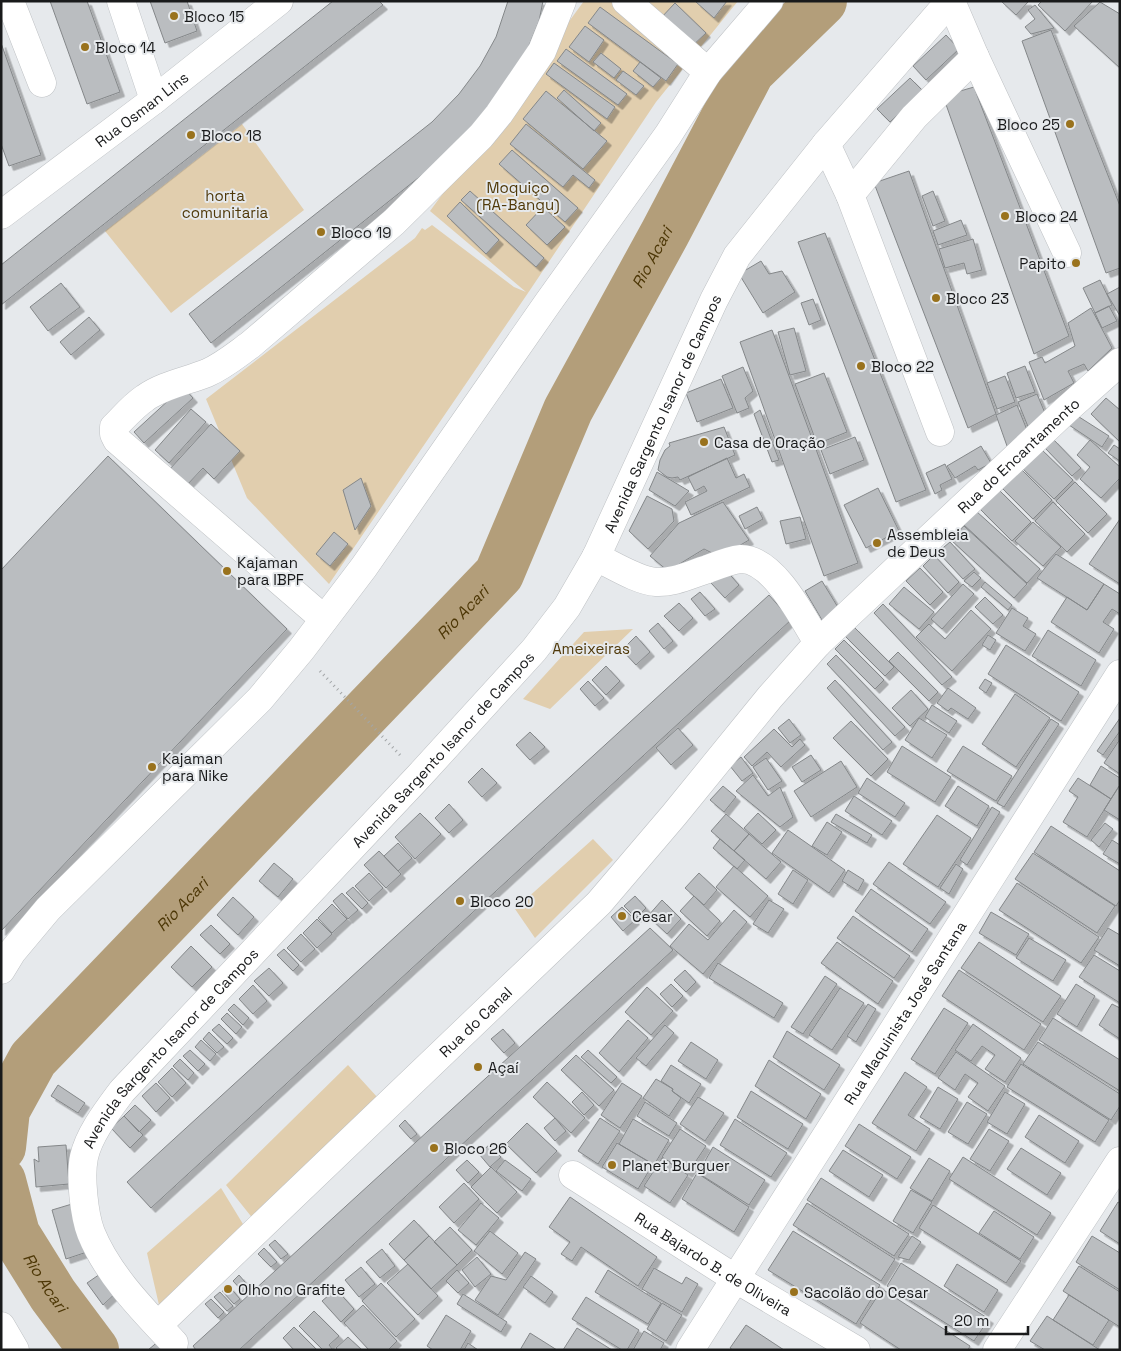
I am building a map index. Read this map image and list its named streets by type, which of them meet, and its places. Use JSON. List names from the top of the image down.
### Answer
{
  "streets": {
    "street": [
      "Rua Osman Lins",
      "Avenida Sargento Isanor de Campos",
      "Rua do Encantamento",
      "Rua Maquinista José Santana",
      "Rua do Canal",
      "Rua Bajardo B. de Oliveira"
    ]
  },
  "crossings": [
    ["Avenida Sargento Isanor de Campos", "Rua do Canal"],
    ["Rua do Encantamento", "Rua do Canal"],
    ["Rua Maquinista José Santana", "Rua Bajardo B. de Oliveira"]
  ],
  "water": ["Rio Acari"],
  "parks": ["Moquiço (RA-Bangu)", "horta comunitaria", "Ameixeiras"],
  "places": [
    "Bloco 15",
    "Bloco 14",
    "Bloco 25",
    "Bloco 18",
    "Bloco 24",
    "Bloco 19",
    "Papito",
    "Bloco 23",
    "Bloco 22",
    "Casa de Oração",
    "Assembleia de Deus",
    "Kajaman para IBPF",
    "Kajaman para Nike",
    "Bloco 20",
    "Cesar",
    "Açaí",
    "Bloco 26",
    "Planet Burguer",
    "Olho no Grafite",
    "Sacolão do Cesar"
  ],
  "scale_bar": "20 m"
}
